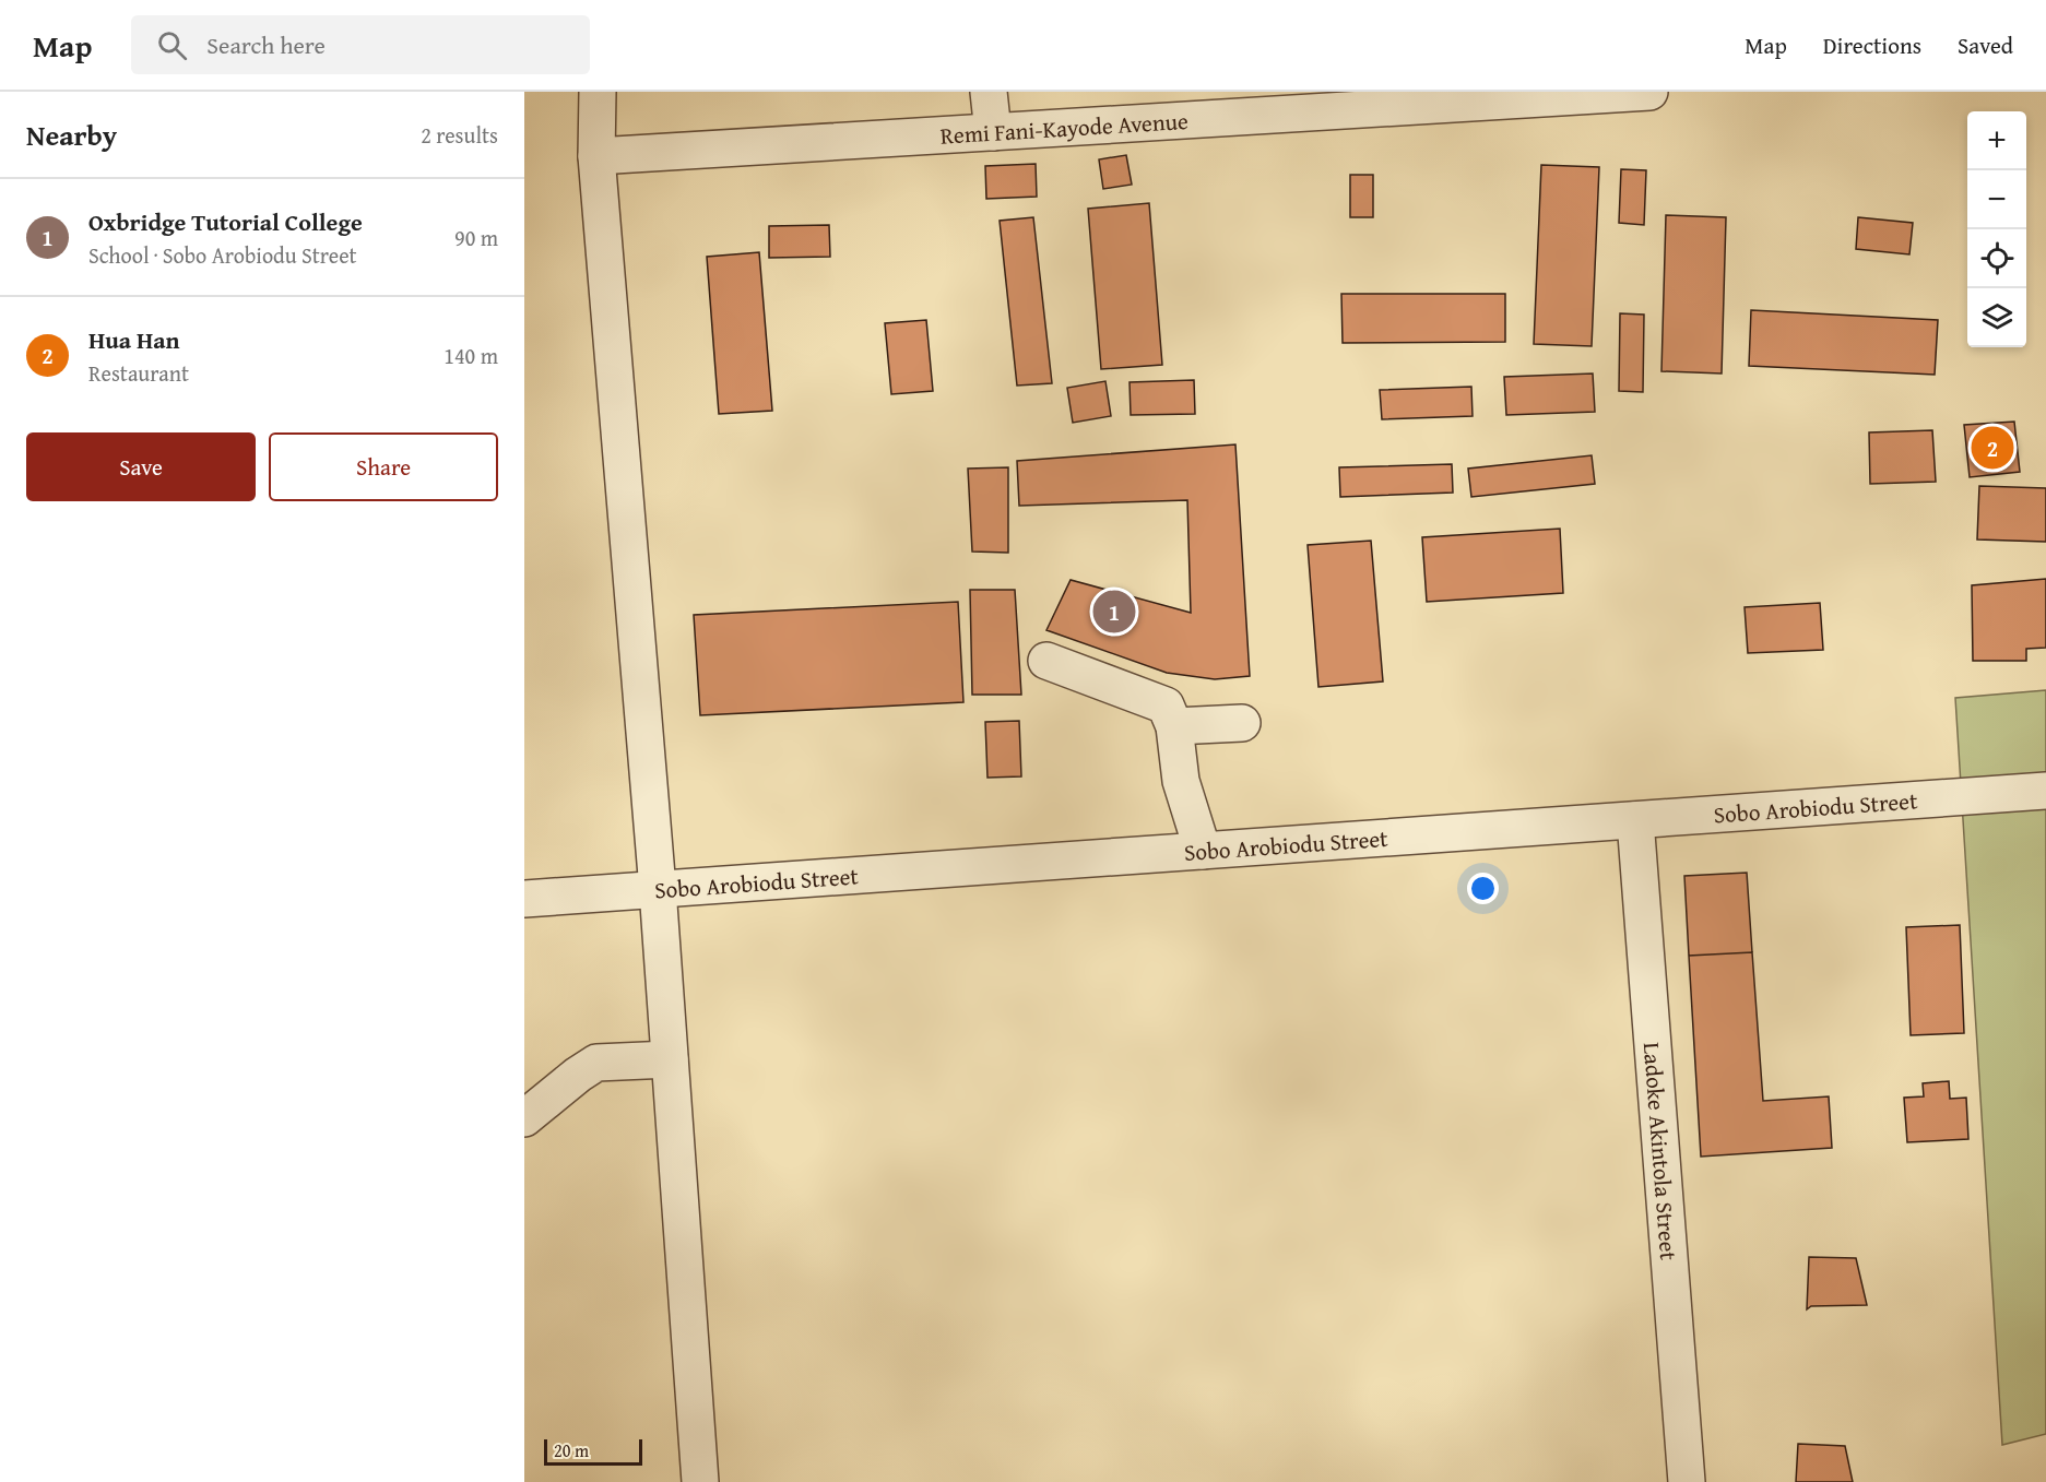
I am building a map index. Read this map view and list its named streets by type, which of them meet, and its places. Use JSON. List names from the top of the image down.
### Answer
{
  "streets": {
    "street": ["Remi Fani-Kayode Avenue", "Sobo Arobiodu Street", "Ladoke Akintola Street"]
  },
  "crossings": [
    ["Sobo Arobiodu Street", "Ladoke Akintola Street"]
  ],
  "scale_bar": "20 m",
  "page": {
    "header": "Map",
    "search": "Search here",
    "nav": ["Map", "Directions", "Saved"],
    "heading": ["Nearby", "2 results"],
    "map_buttons": ["+", "−"],
    "list": [
      {
        "mark": "1",
        "name": "Oxbridge Tutorial College",
        "note": "School · Sobo Arobiodu Street",
        "value": "90 m"
      },
      {
        "mark": "2",
        "name": "Hua Han",
        "note": "Restaurant",
        "value": "140 m"
      }
    ],
    "buttons": ["Save", "Share"],
    "pins": ["2", "1"],
    "scale": "20 m"
  }
}
